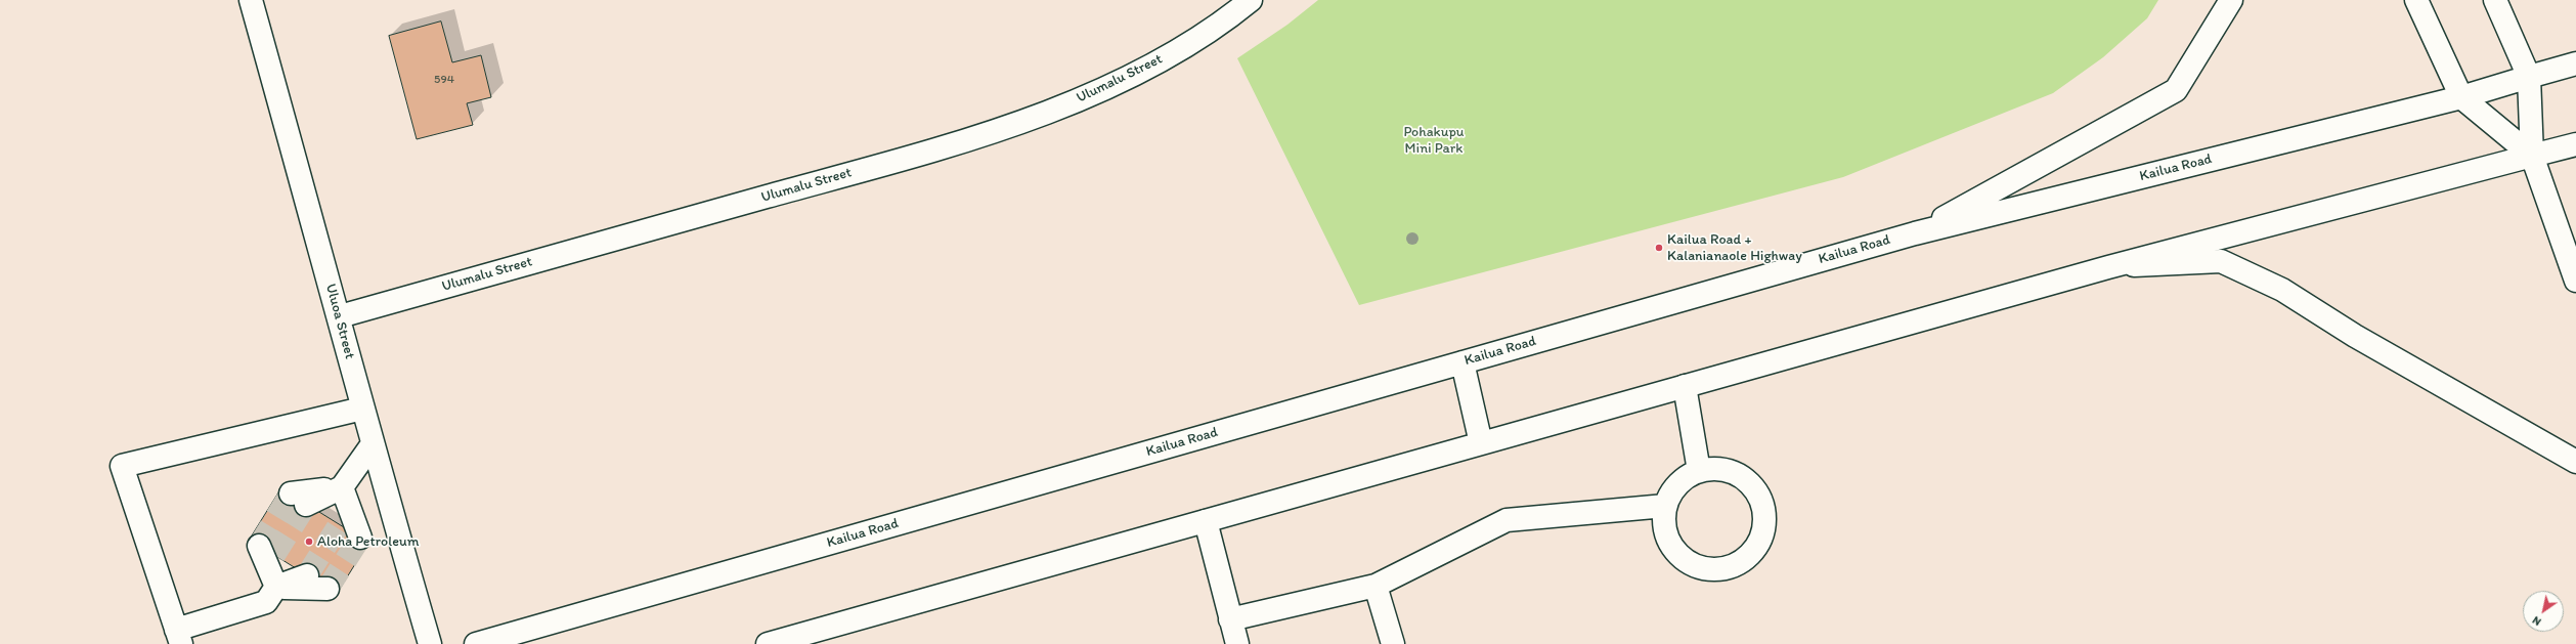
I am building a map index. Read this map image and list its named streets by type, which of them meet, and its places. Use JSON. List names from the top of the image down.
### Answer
{
  "streets": {
    "main road": ["Ulumalu Street", "Kailua Road", "Uluoa Street"]
  },
  "crossings": [
    ["Ulumalu Street", "Uluoa Street"]
  ],
  "parks": ["Pohakupu Mini Park"],
  "places": ["Kailua Road + Kalanianaole Highway", "Aloha Petroleum"],
  "house_numbers": ["594"],
  "north": "bottom left"
}
